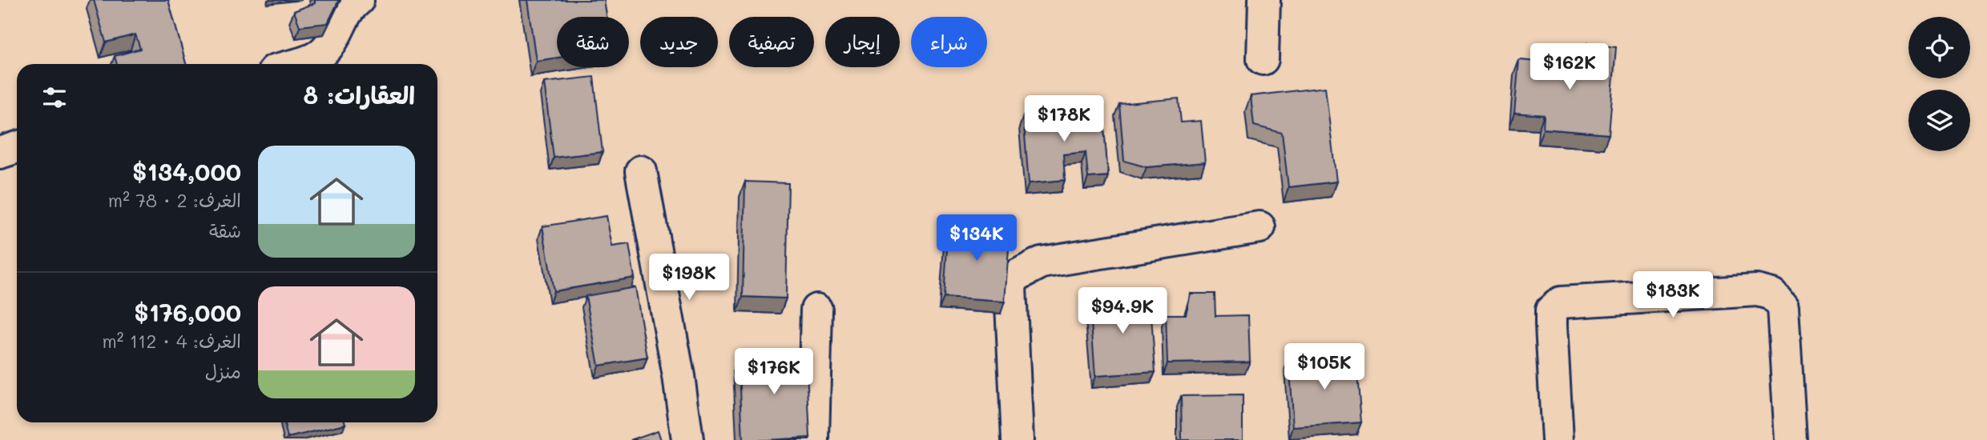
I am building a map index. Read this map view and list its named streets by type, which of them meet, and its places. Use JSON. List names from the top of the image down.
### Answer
{
  "page": {
    "chip": [
      "شراء",
      "إيجار",
      "تصفية",
      "جديد",
      "شقة"
    ],
    "price": [
      "$162K",
      "$178K",
      "$134K",
      "$198K",
      "$183K",
      "$94.9K",
      "$105K",
      "$176K"
    ],
    "heading": "العقارات: 8",
    "list": [
      {
        "name": "$134,000",
        "note": "الغرف: 2 · 78 m² · شقة"
      },
      {
        "name": "$176,000",
        "note": "الغرف: 4 · 112 m² · منزل"
      }
    ]
  }
}
